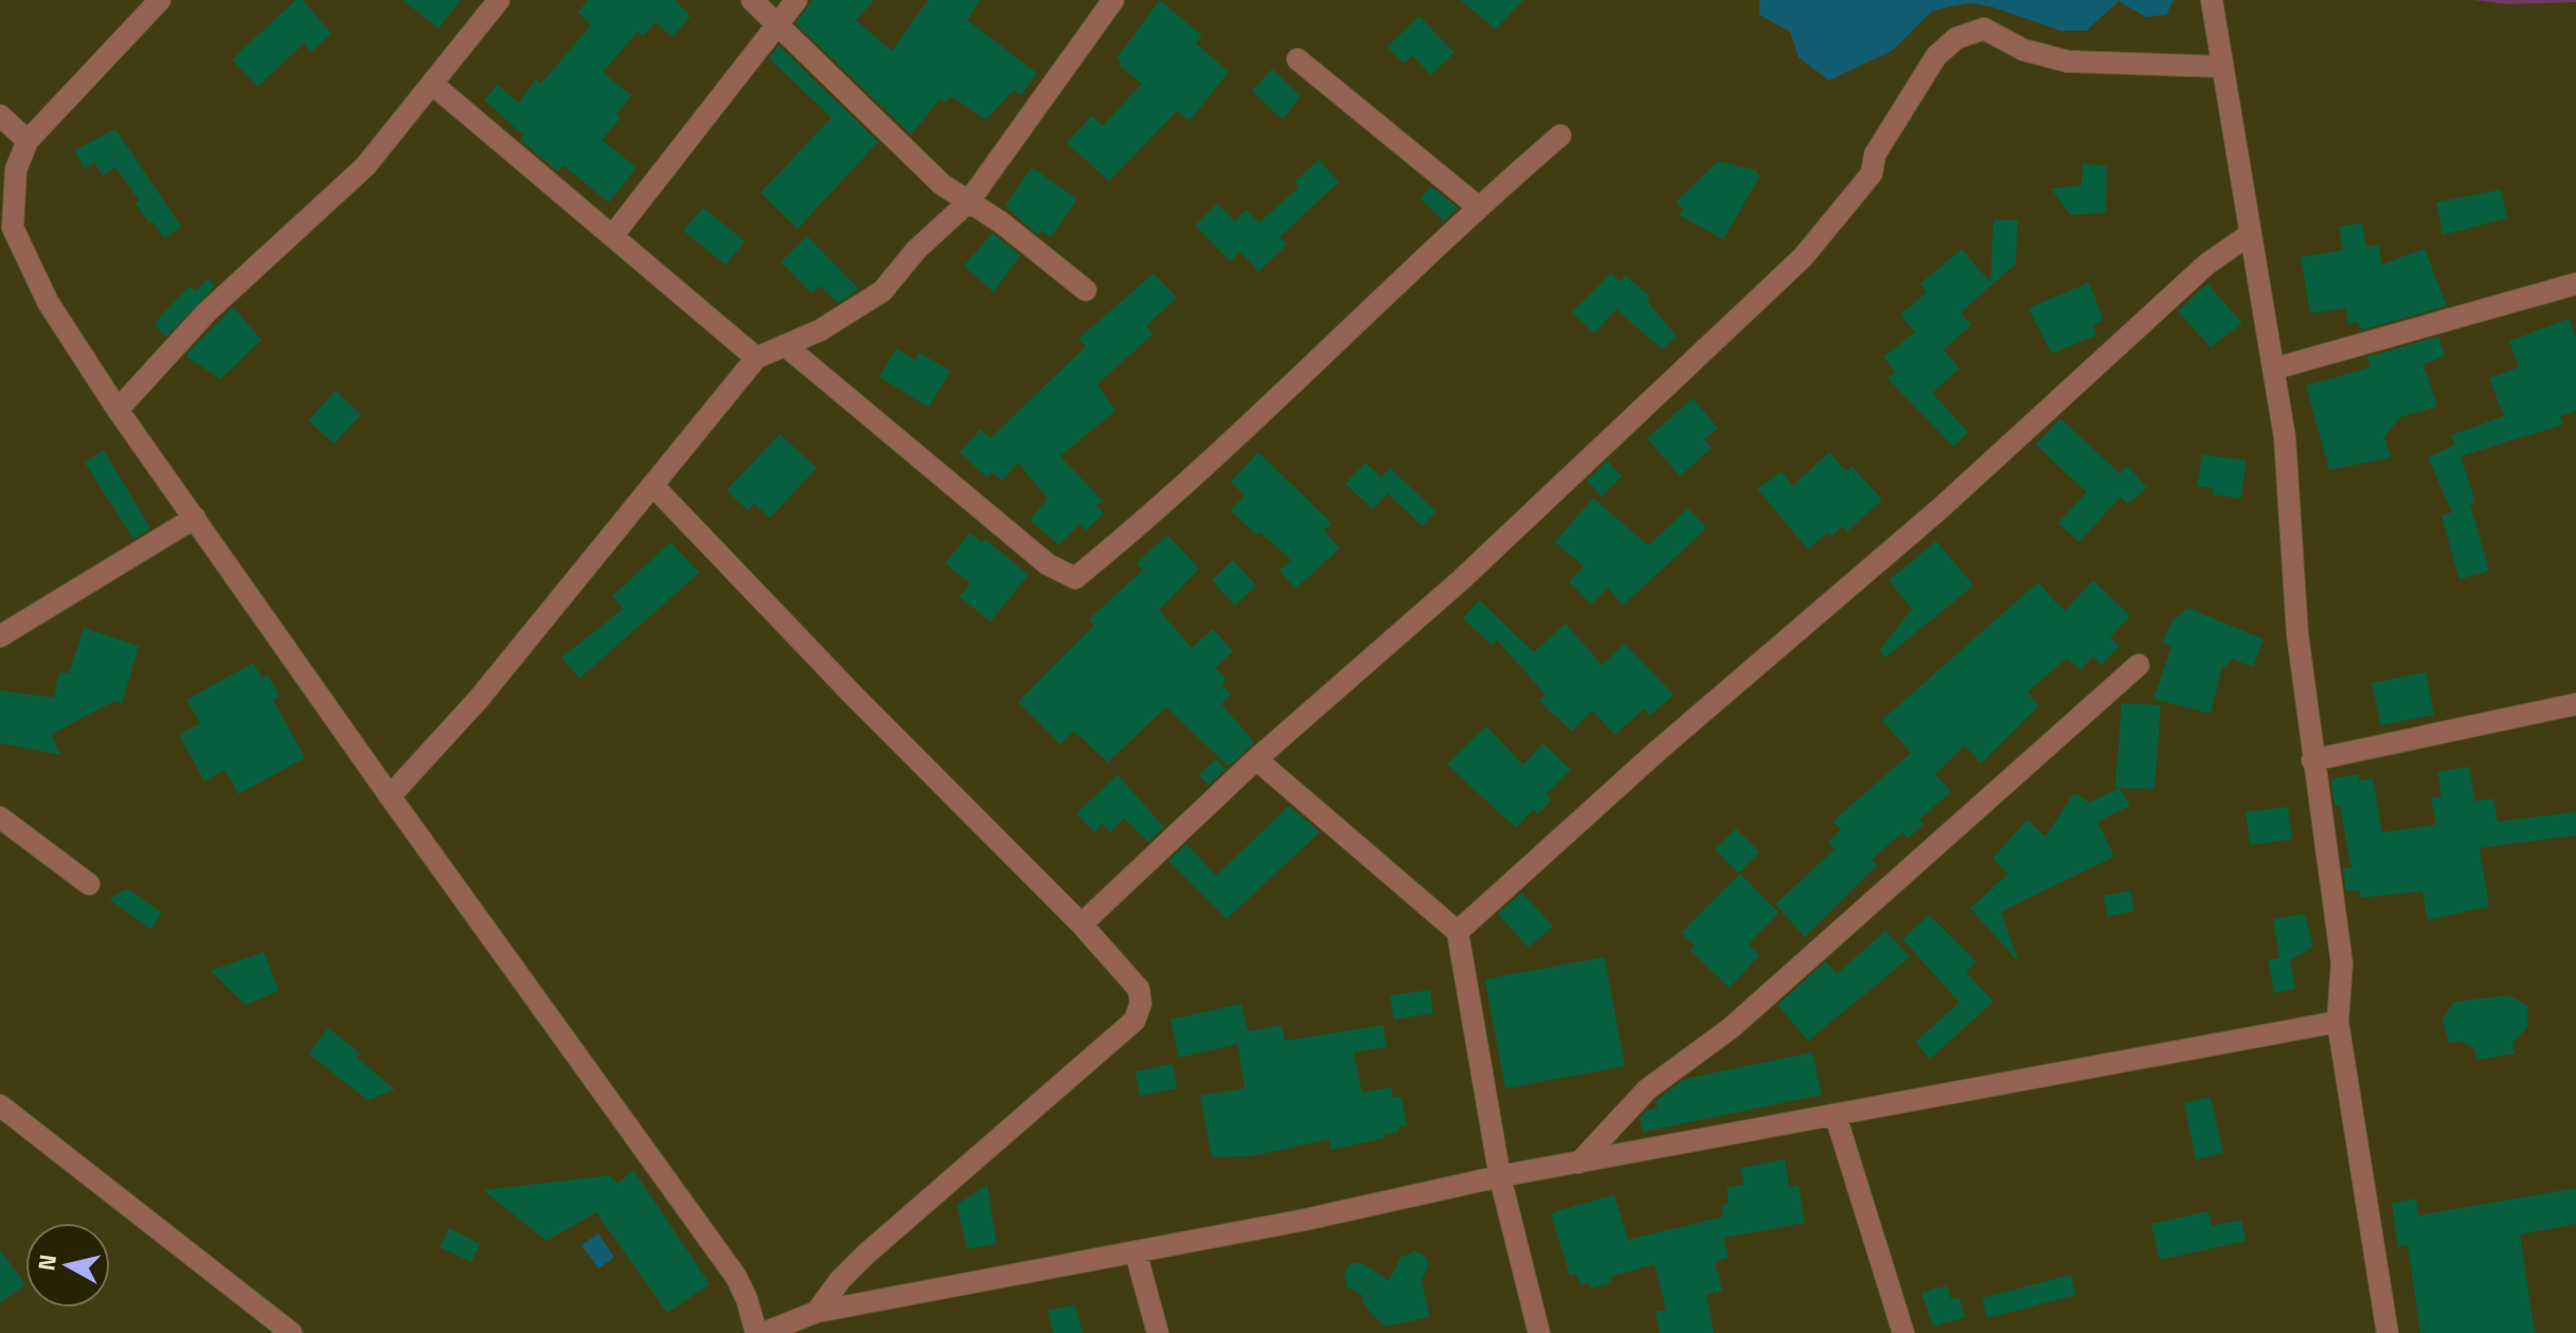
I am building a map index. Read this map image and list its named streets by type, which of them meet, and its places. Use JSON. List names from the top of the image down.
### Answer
{
  "north": "left"
}
